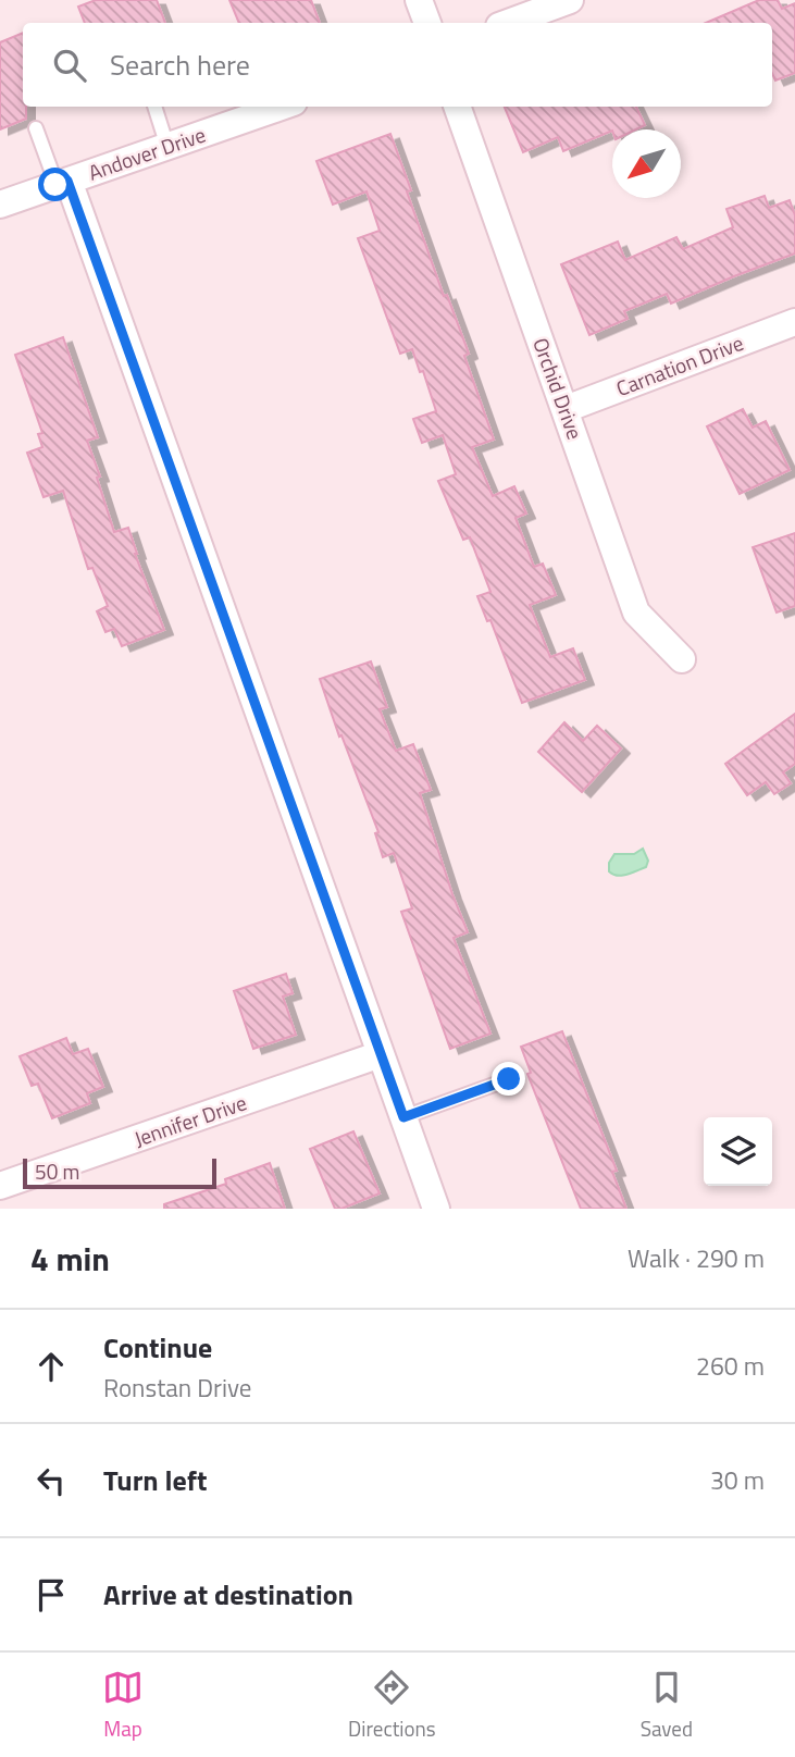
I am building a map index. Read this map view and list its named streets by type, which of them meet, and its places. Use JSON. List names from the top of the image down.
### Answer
{
  "streets": {
    "street": [
      "Andover Drive",
      "Carnation Drive",
      "Orchid Drive",
      "Jennifer Drive"
    ]
  },
  "crossings": [
    ["Carnation Drive", "Orchid Drive"]
  ],
  "scale_bar": "50 m",
  "north": "bottom left",
  "page": {
    "search": "Search here",
    "scale": "50 m",
    "heading": ["4 min", "Walk · 290 m"],
    "list": [
      ["Continue", "Ronstan Drive", "260 m"],
      ["Turn left", "30 m"],
      "Arrive at destination"
    ],
    "nav": ["Map", "Directions", "Saved"]
  }
}
